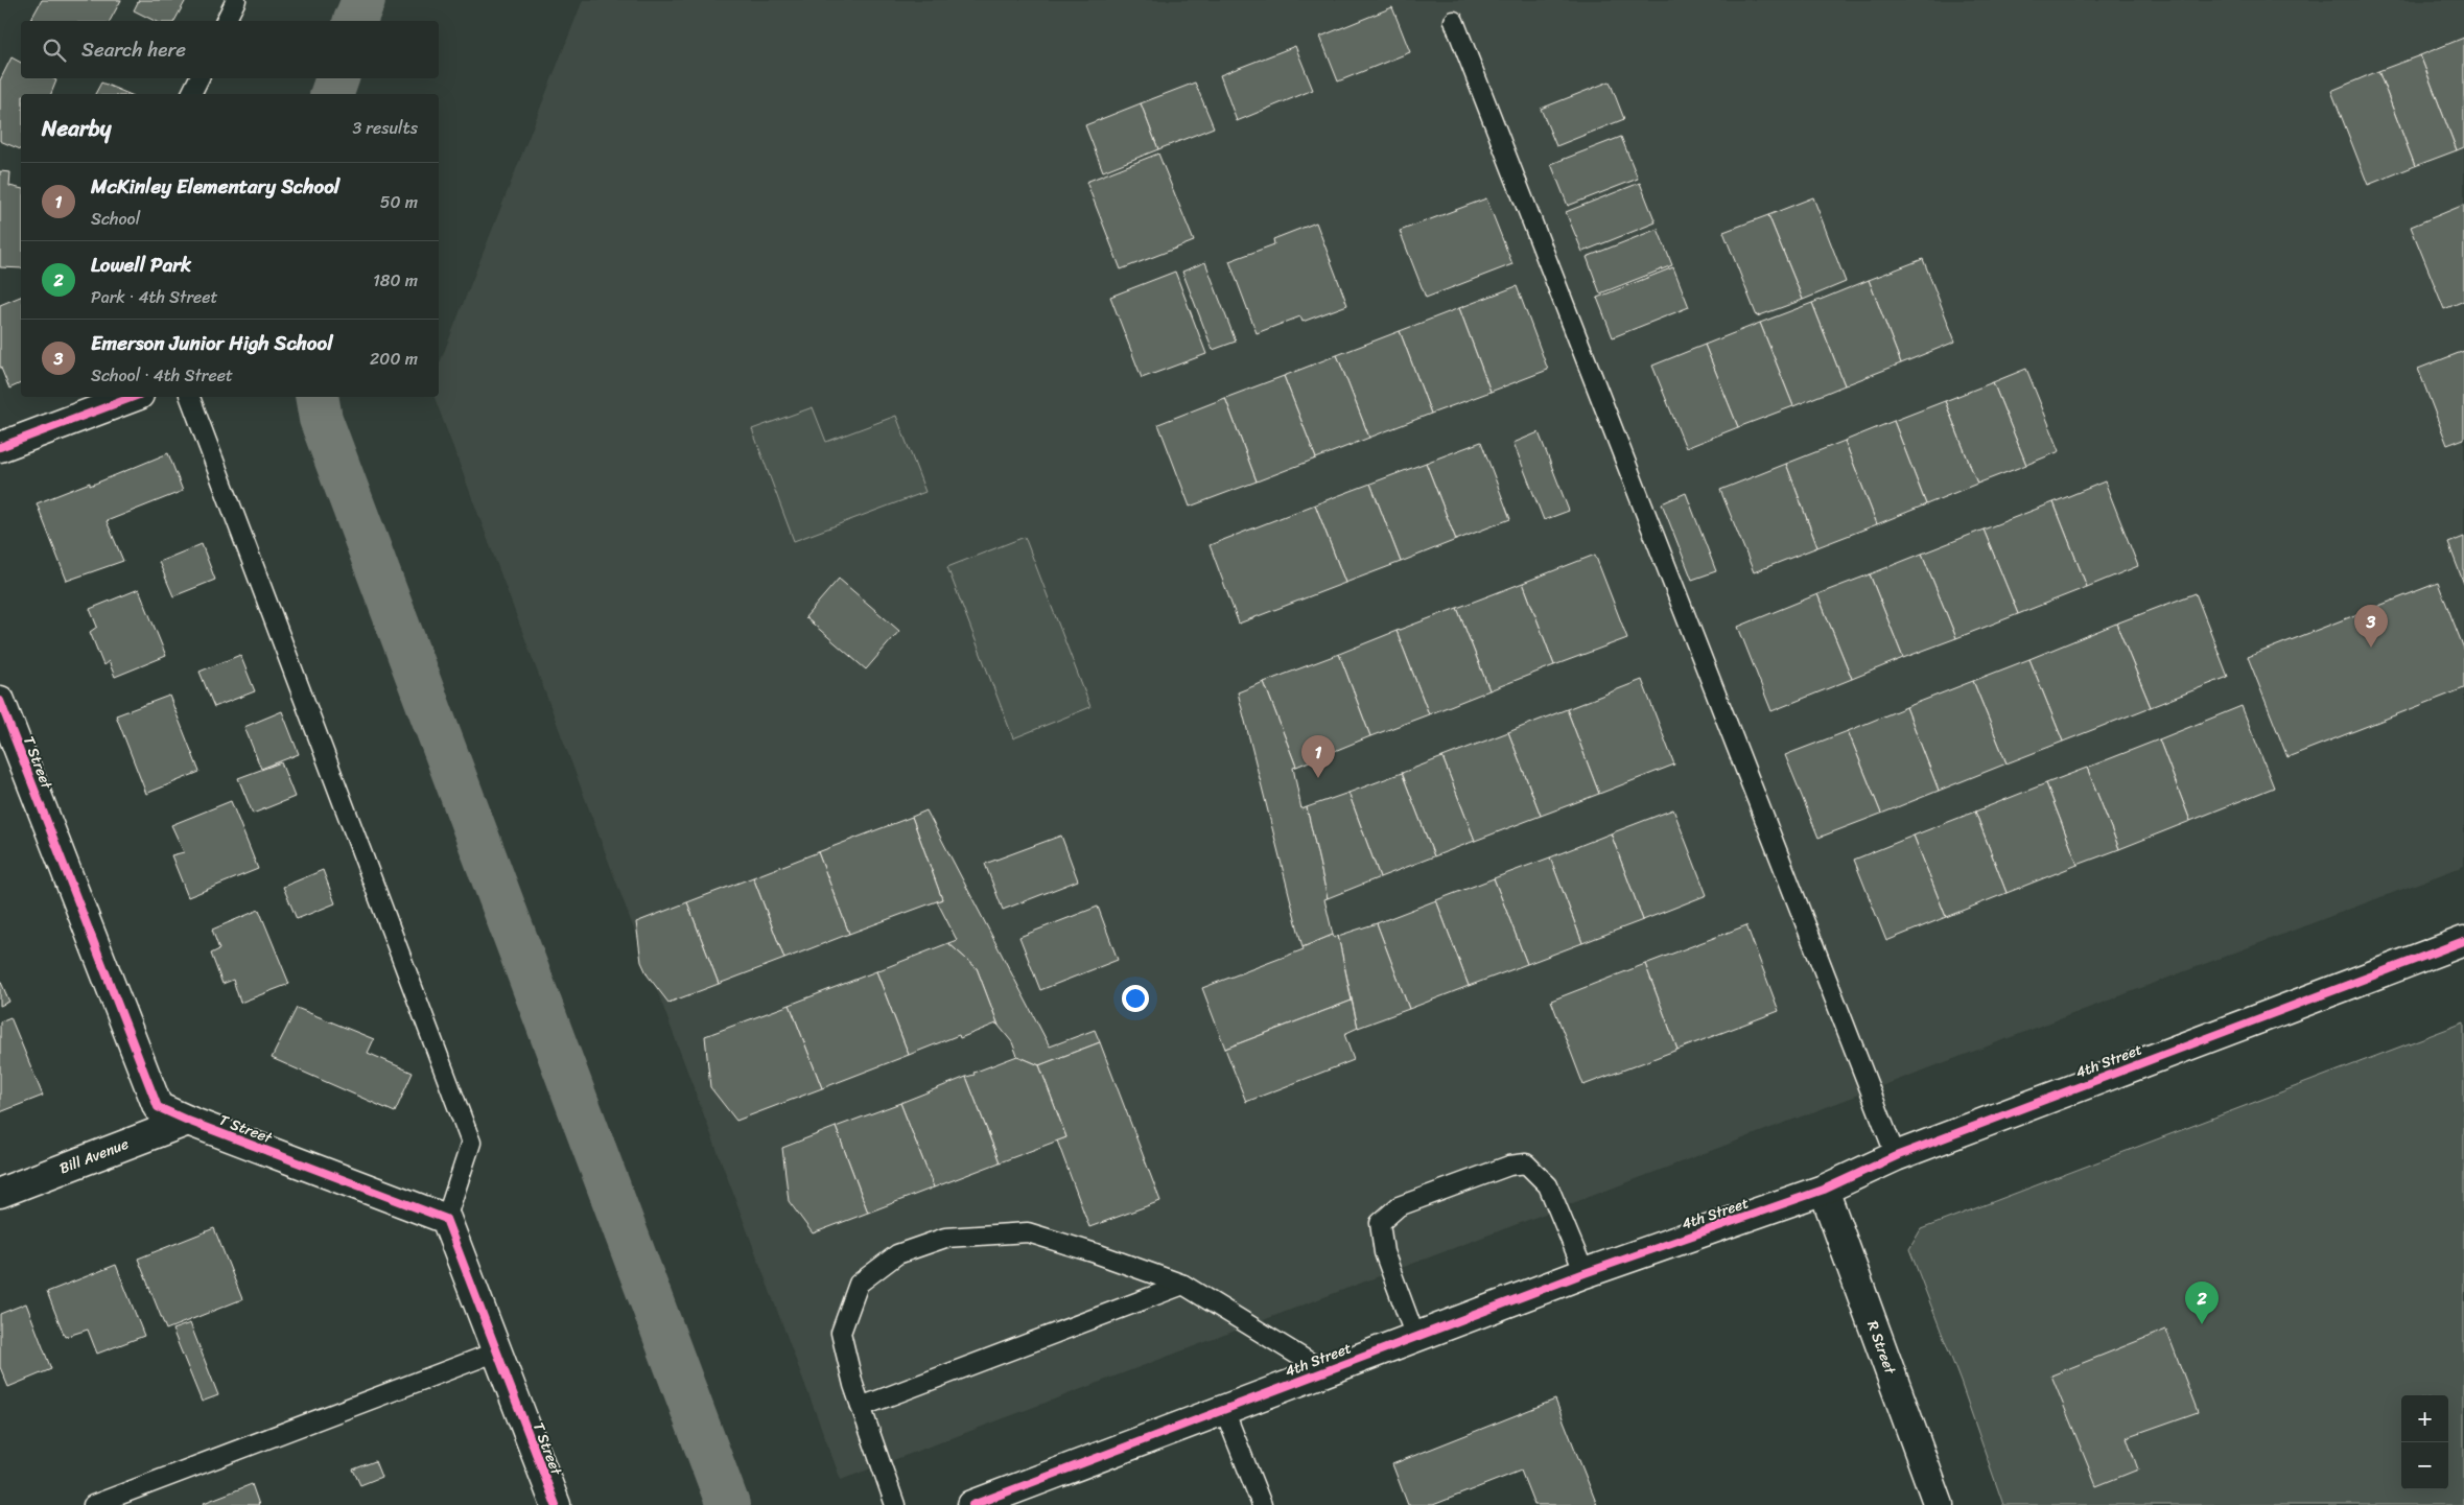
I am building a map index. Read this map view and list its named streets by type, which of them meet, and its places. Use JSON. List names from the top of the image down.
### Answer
{
  "streets": {
    "street": [
      "T Street",
      "4th Street",
      "Bill Avenue",
      "R Street"
    ]
  },
  "crossings": [
    ["T Street", "Bill Avenue"],
    ["4th Street", "R Street"]
  ],
  "page": {
    "search": "Search here",
    "heading": ["Nearby", "3 results"],
    "list": [
      {
        "mark": "1",
        "name": "McKinley Elementary School",
        "note": "School",
        "value": "50 m"
      },
      {
        "mark": "2",
        "name": "Lowell Park",
        "note": "Park · 4th Street",
        "value": "180 m"
      },
      {
        "mark": "3",
        "name": "Emerson Junior High School",
        "note": "School · 4th Street",
        "value": "200 m"
      }
    ],
    "pins": ["3", "1", "2"],
    "map_buttons": ["+", "−"]
  }
}
